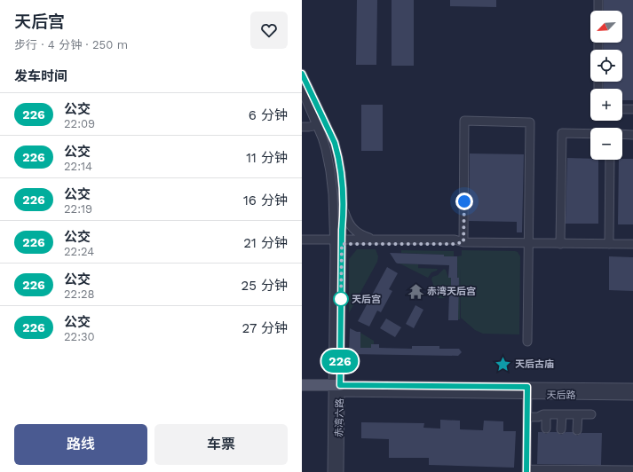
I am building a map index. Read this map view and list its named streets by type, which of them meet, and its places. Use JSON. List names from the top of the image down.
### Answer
{
  "streets": {
    "street": ["天后路", "赤湾六路"]
  },
  "crossings": [
    ["天后路", "赤湾六路"]
  ],
  "places": {
    "temple": ["赤湾天后宫"],
    "other": ["天后宫"],
    "place": ["天后古庙"]
  },
  "lines": ["bus line 226"],
  "north": "bottom left",
  "page": {
    "heading": [
      ["天后宫", "步行 · 4 分钟 · 250 m"],
      "发车时间"
    ],
    "on_map": "226",
    "map_buttons": ["+", "−"],
    "list": [
      {
        "mark": "226",
        "name": "公交",
        "note": "22:09",
        "value": "6 分钟"
      },
      {
        "mark": "226",
        "name": "公交",
        "note": "22:14",
        "value": "11 分钟"
      },
      {
        "mark": "226",
        "name": "公交",
        "note": "22:19",
        "value": "16 分钟"
      },
      {
        "mark": "226",
        "name": "公交",
        "note": "22:24",
        "value": "21 分钟"
      },
      {
        "mark": "226",
        "name": "公交",
        "note": "22:28",
        "value": "25 分钟"
      },
      {
        "mark": "226",
        "name": "公交",
        "note": "22:30",
        "value": "27 分钟"
      }
    ],
    "buttons": ["路线", "车票"]
  }
}
